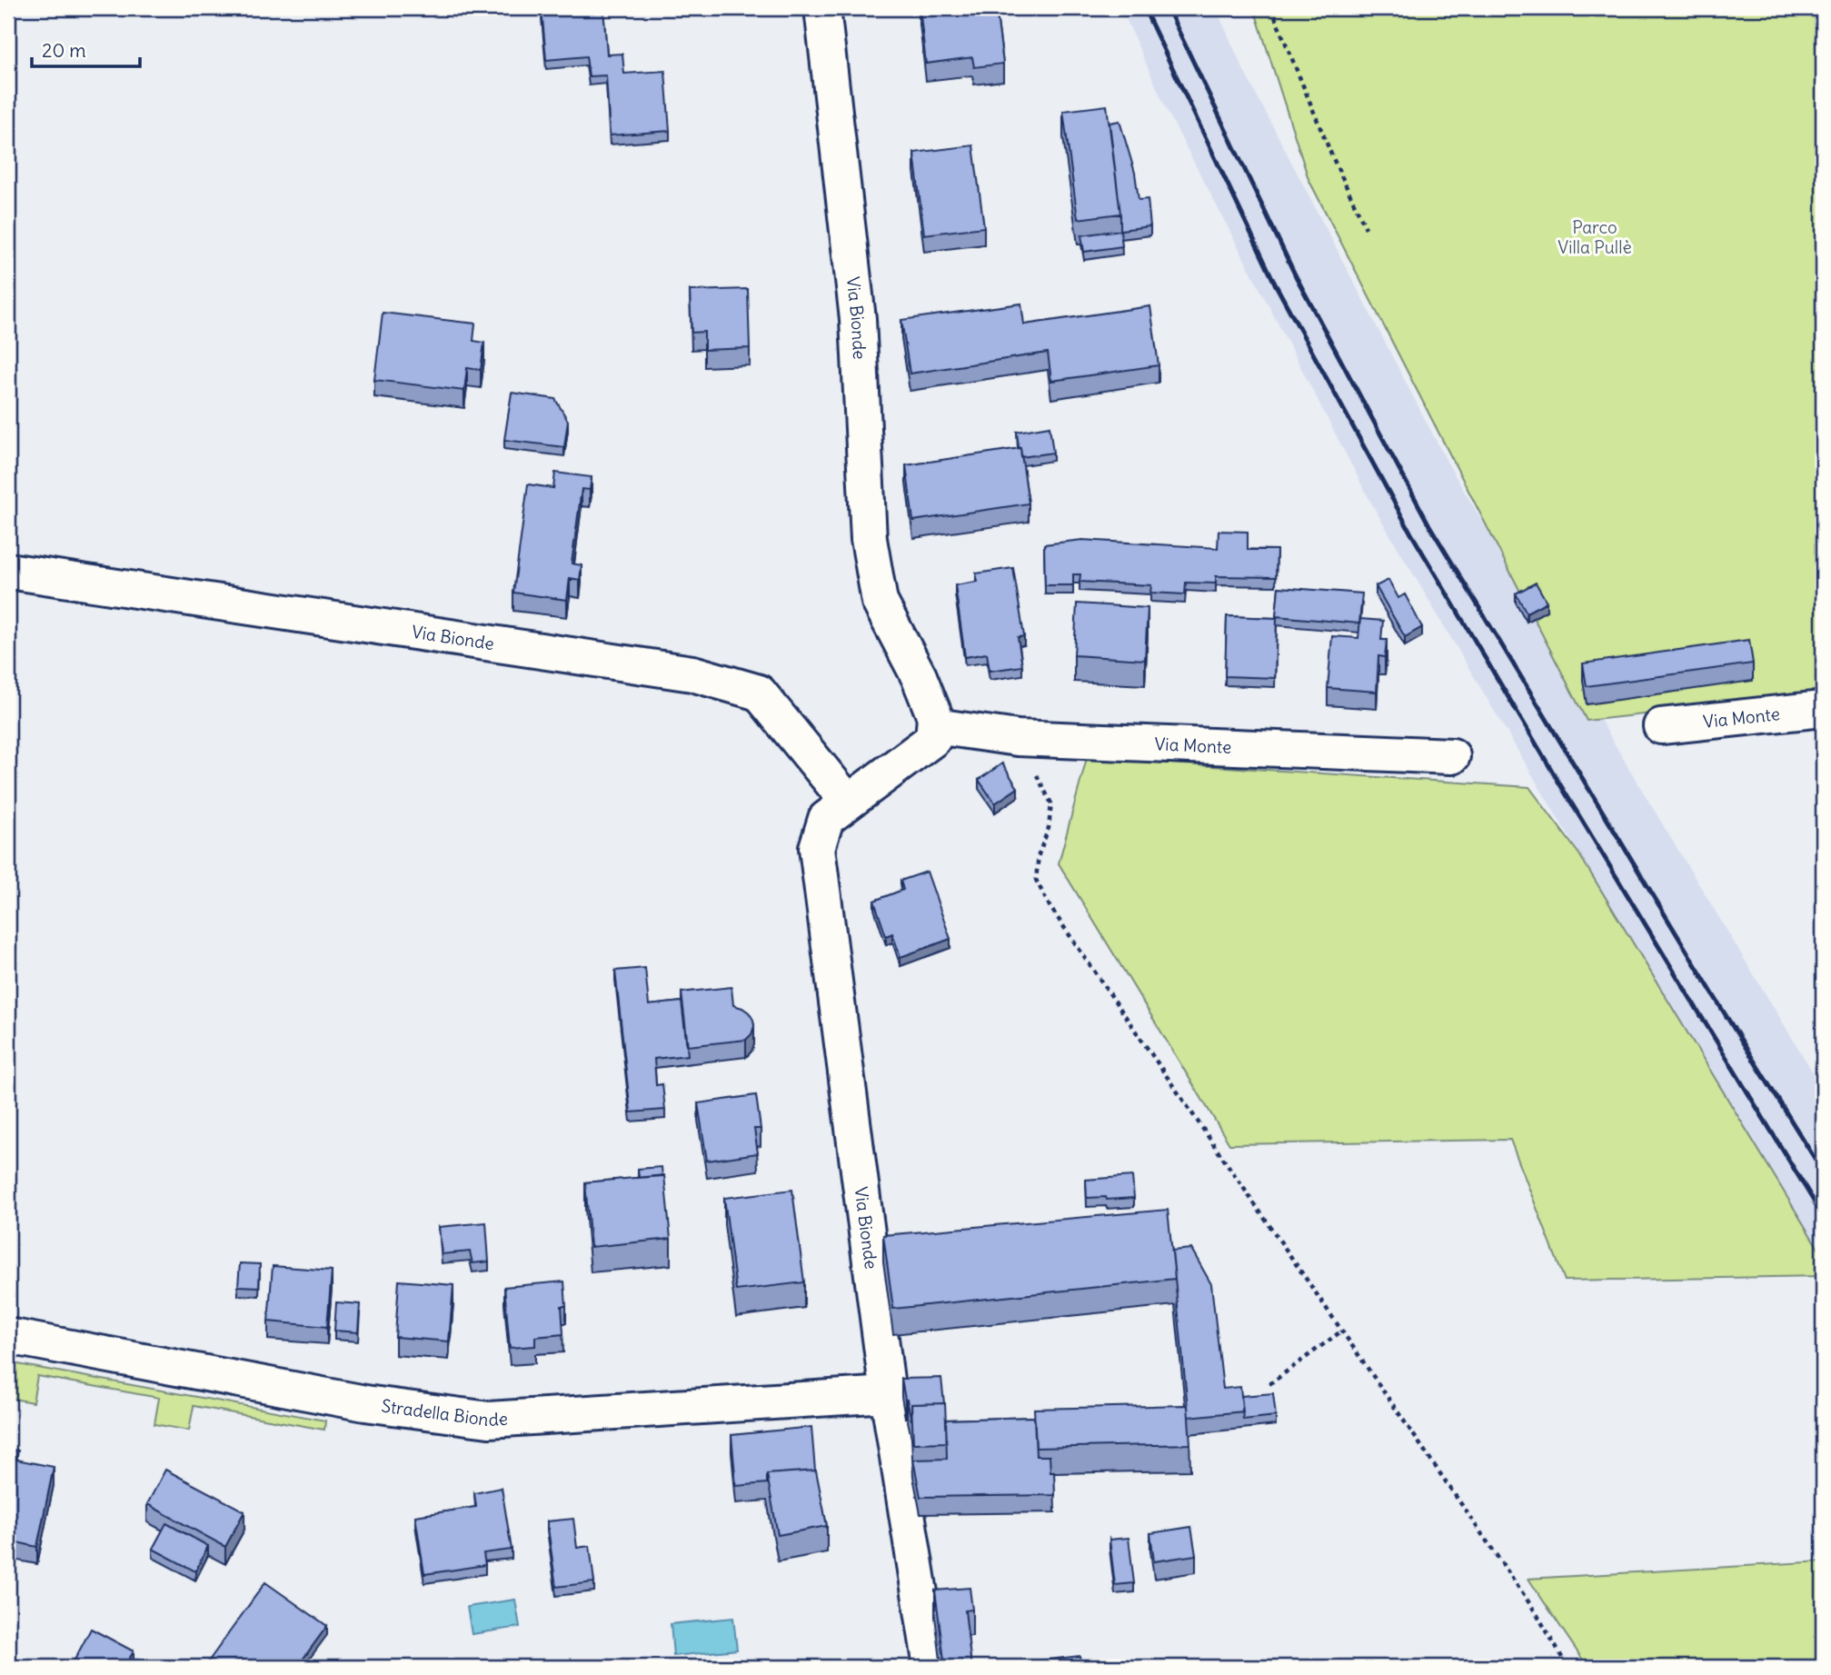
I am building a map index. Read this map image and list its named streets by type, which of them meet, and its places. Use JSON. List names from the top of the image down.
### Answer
{
  "streets": {
    "street": ["Via Bionde", "Via Monte", "Stradella Bionde"]
  },
  "crossings": [
    ["Via Bionde", "Via Monte"],
    ["Via Bionde", "Stradella Bionde"]
  ],
  "parks": ["Parco Villa Pullè"],
  "scale_bar": "20 m"
}
